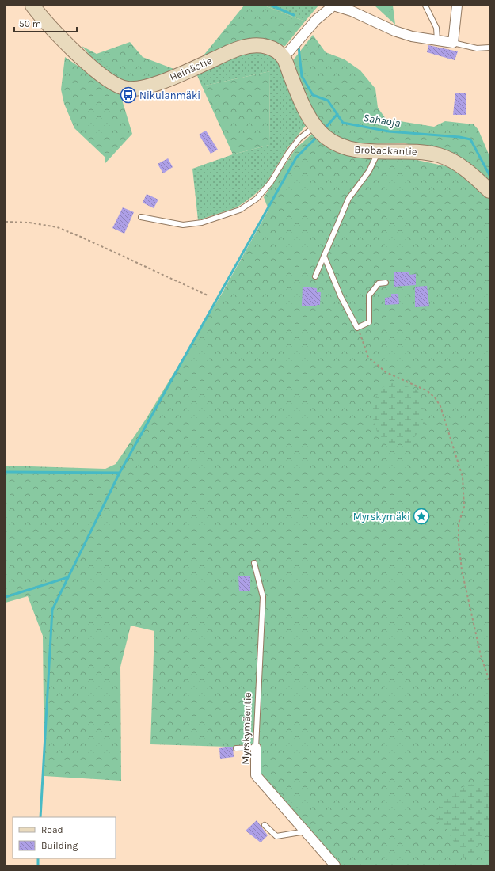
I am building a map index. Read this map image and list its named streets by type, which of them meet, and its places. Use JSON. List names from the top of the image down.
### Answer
{
  "streets": {
    "street": ["Heinästie", "Brobackantie", "Myrskymäentie"]
  },
  "crossings": [
    ["Heinästie", "Brobackantie"]
  ],
  "water": ["Sahaoja"],
  "places": {
    "bus stop": ["Nikulanmäki"],
    "place": ["Myrskymäki"]
  },
  "legend": ["Road", "Building"],
  "scale_bar": "50 m"
}
